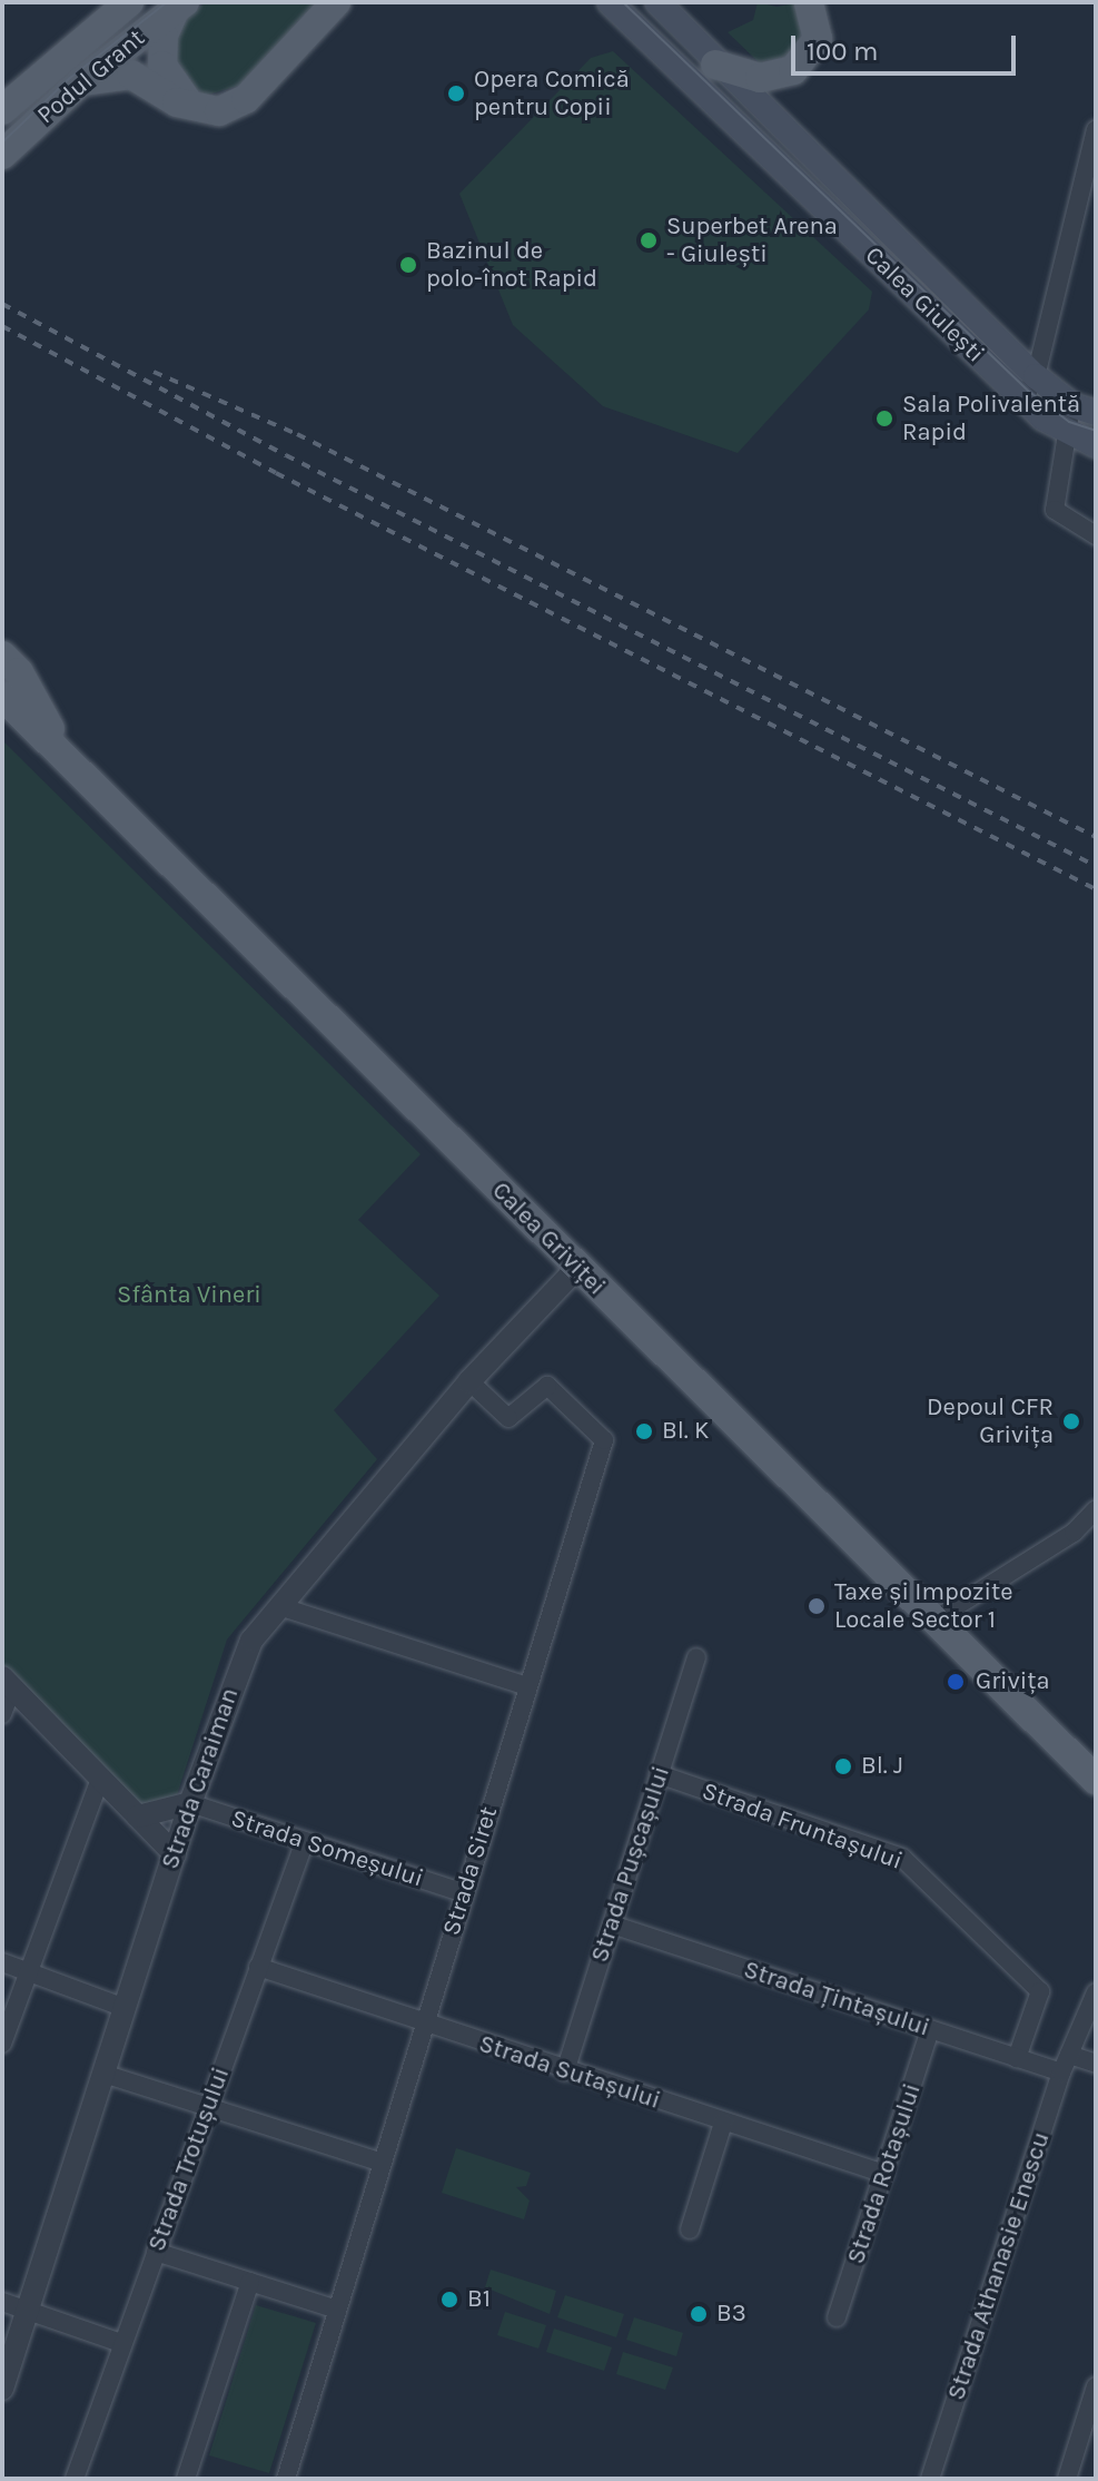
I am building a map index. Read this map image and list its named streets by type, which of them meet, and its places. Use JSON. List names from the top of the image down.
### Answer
{
  "streets": {
    "main road": ["Podul Grant", "Calea Giulești", "Calea Griviței"],
    "street": [
      "Strada Caraiman",
      "Strada Fruntașului",
      "Strada Someșului",
      "Strada Pușcașului",
      "Strada Siret",
      "Strada Țintașului",
      "Strada Sutașului",
      "Strada Trotușului",
      "Strada Rotașului",
      "Strada Athanasie Enescu"
    ]
  },
  "crossings": [
    ["Calea Griviței", "Strada Caraiman"],
    ["Strada Caraiman", "Strada Someșului"],
    ["Strada Caraiman", "Strada Siret"],
    ["Strada Fruntașului", "Strada Pușcașului"],
    ["Strada Fruntașului", "Strada Țintașului"],
    ["Strada Someșului", "Strada Siret"],
    ["Strada Someșului", "Strada Trotușului"],
    ["Strada Pușcașului", "Strada Țintașului"],
    ["Strada Pușcașului", "Strada Sutașului"],
    ["Strada Siret", "Strada Sutașului"],
    ["Strada Țintașului", "Strada Rotașului"],
    ["Strada Țintașului", "Strada Athanasie Enescu"],
    ["Strada Sutașului", "Strada Trotușului"],
    ["Strada Sutașului", "Strada Rotașului"]
  ],
  "parks": ["Sfânta Vineri"],
  "places": [
    "Opera Comică pentru Copii",
    "Superbet Arena - Giulești",
    "Bazinul de polo-înot Rapid",
    "Sala Polivalentă Rapid",
    "Depoul CFR Grivița",
    "Bl. K",
    "Taxe și Impozite Locale Sector 1",
    "Grivița",
    "Bl. J",
    "B1",
    "B3"
  ],
  "scale_bar": "100 m"
}
